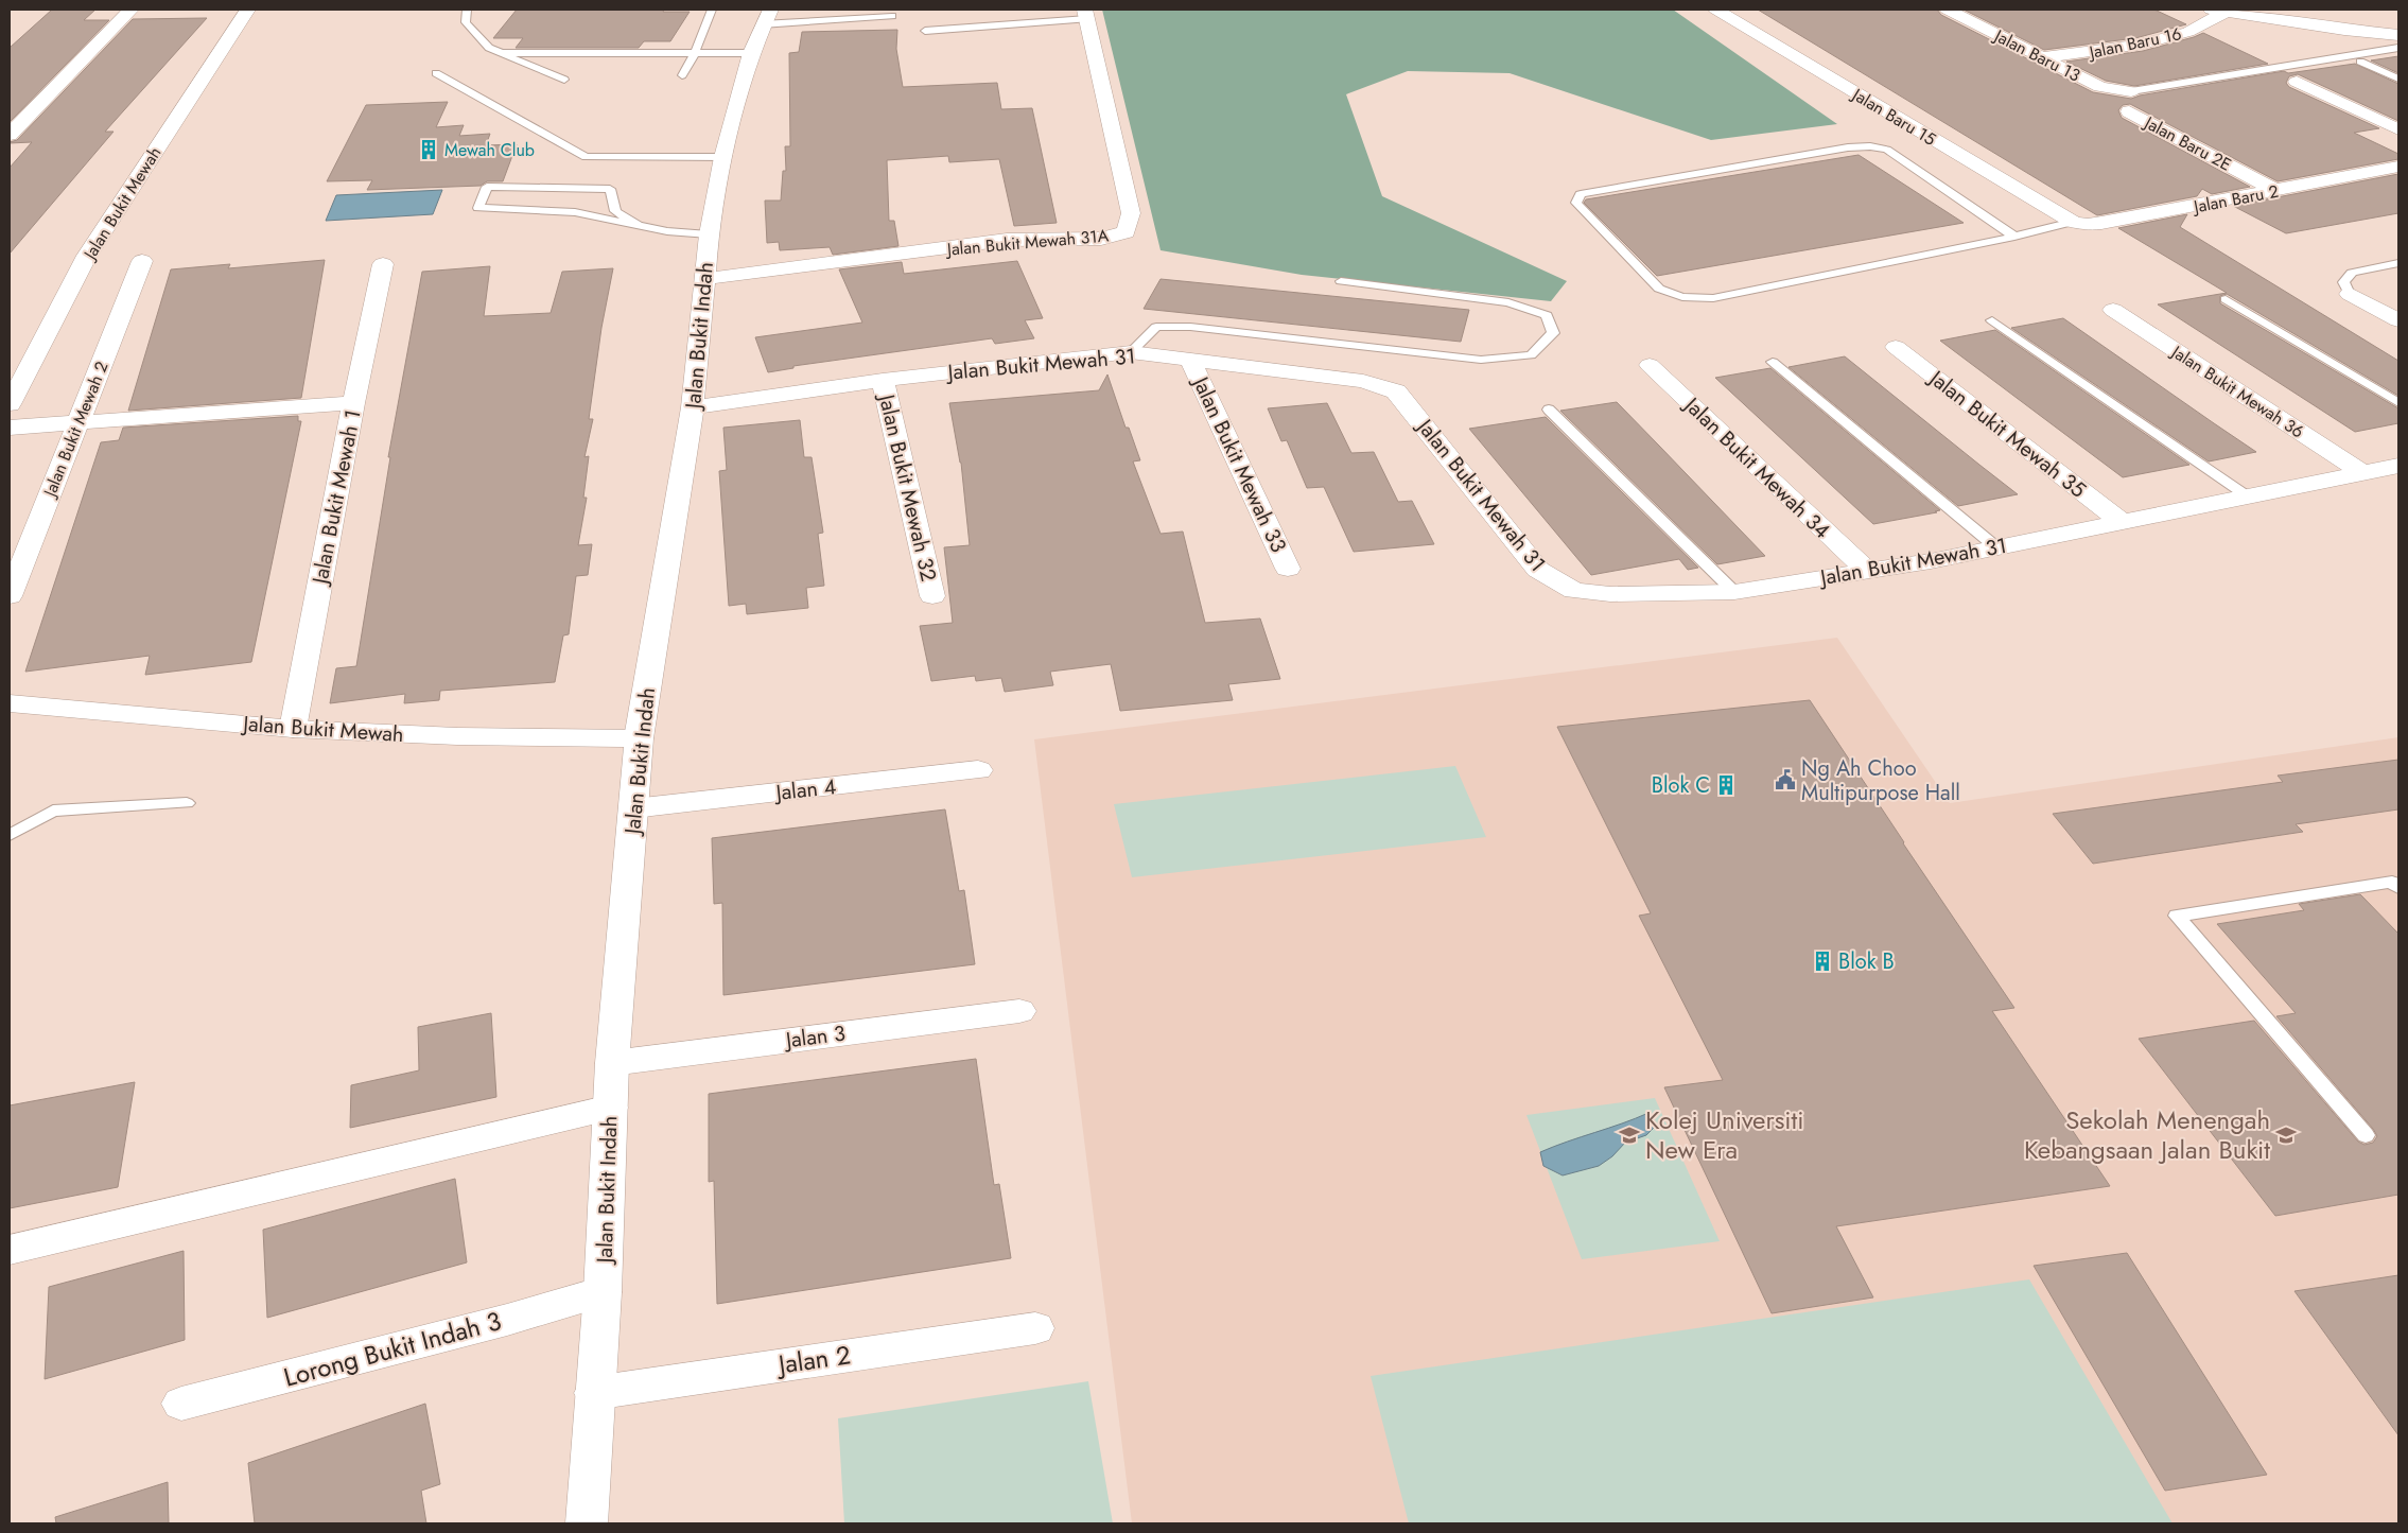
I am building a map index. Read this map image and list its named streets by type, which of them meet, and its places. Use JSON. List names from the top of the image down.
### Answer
{
  "streets": {
    "street": [
      "Jalan Baru 16",
      "Jalan Baru 13",
      "Jalan Baru 15",
      "Jalan Baru 2E",
      "Jalan Baru 2",
      "Jalan Bukit Mewah",
      "Jalan Bukit Mewah 31A",
      "Jalan Bukit Indah",
      "Jalan Bukit Mewah 31",
      "Jalan Bukit Mewah 36",
      "Jalan Bukit Mewah 2",
      "Jalan Bukit Mewah 35",
      "Jalan Bukit Mewah 33",
      "Jalan Bukit Mewah 34",
      "Jalan Bukit Mewah 32",
      "Jalan Bukit Mewah 1",
      "Jalan 4",
      "Jalan 3",
      "Lorong Bukit Indah 3",
      "Jalan 2"
    ]
  },
  "crossings": [
    ["Jalan Baru 16", "Jalan Baru 13"],
    ["Jalan Baru 15", "Jalan Baru 2"],
    ["Jalan Baru 2E", "Jalan Baru 2"],
    ["Jalan Bukit Mewah", "Jalan Bukit Indah"],
    ["Jalan Bukit Mewah", "Jalan Bukit Mewah 1"],
    ["Jalan Bukit Mewah 31A", "Jalan Bukit Indah"],
    ["Jalan Bukit Indah", "Jalan Bukit Mewah 31"],
    ["Jalan Bukit Indah", "Jalan 4"],
    ["Jalan Bukit Indah", "Jalan 3"],
    ["Jalan Bukit Indah", "Lorong Bukit Indah 3"],
    ["Jalan Bukit Indah", "Jalan 2"],
    ["Jalan Bukit Mewah 31", "Jalan Bukit Mewah 36"],
    ["Jalan Bukit Mewah 31", "Jalan Bukit Mewah 35"],
    ["Jalan Bukit Mewah 31", "Jalan Bukit Mewah 33"],
    ["Jalan Bukit Mewah 31", "Jalan Bukit Mewah 34"],
    ["Jalan Bukit Mewah 31", "Jalan Bukit Mewah 32"]
  ],
  "places": {
    "building": ["Mewah Club", "Blok C", "Blok B"],
    "public building": ["Ng Ah Choo Multipurpose Hall"],
    "school or university": ["Kolej Universiti New Era", "Sekolah Menengah Kebangsaan Jalan Bukit"]
  }
}
